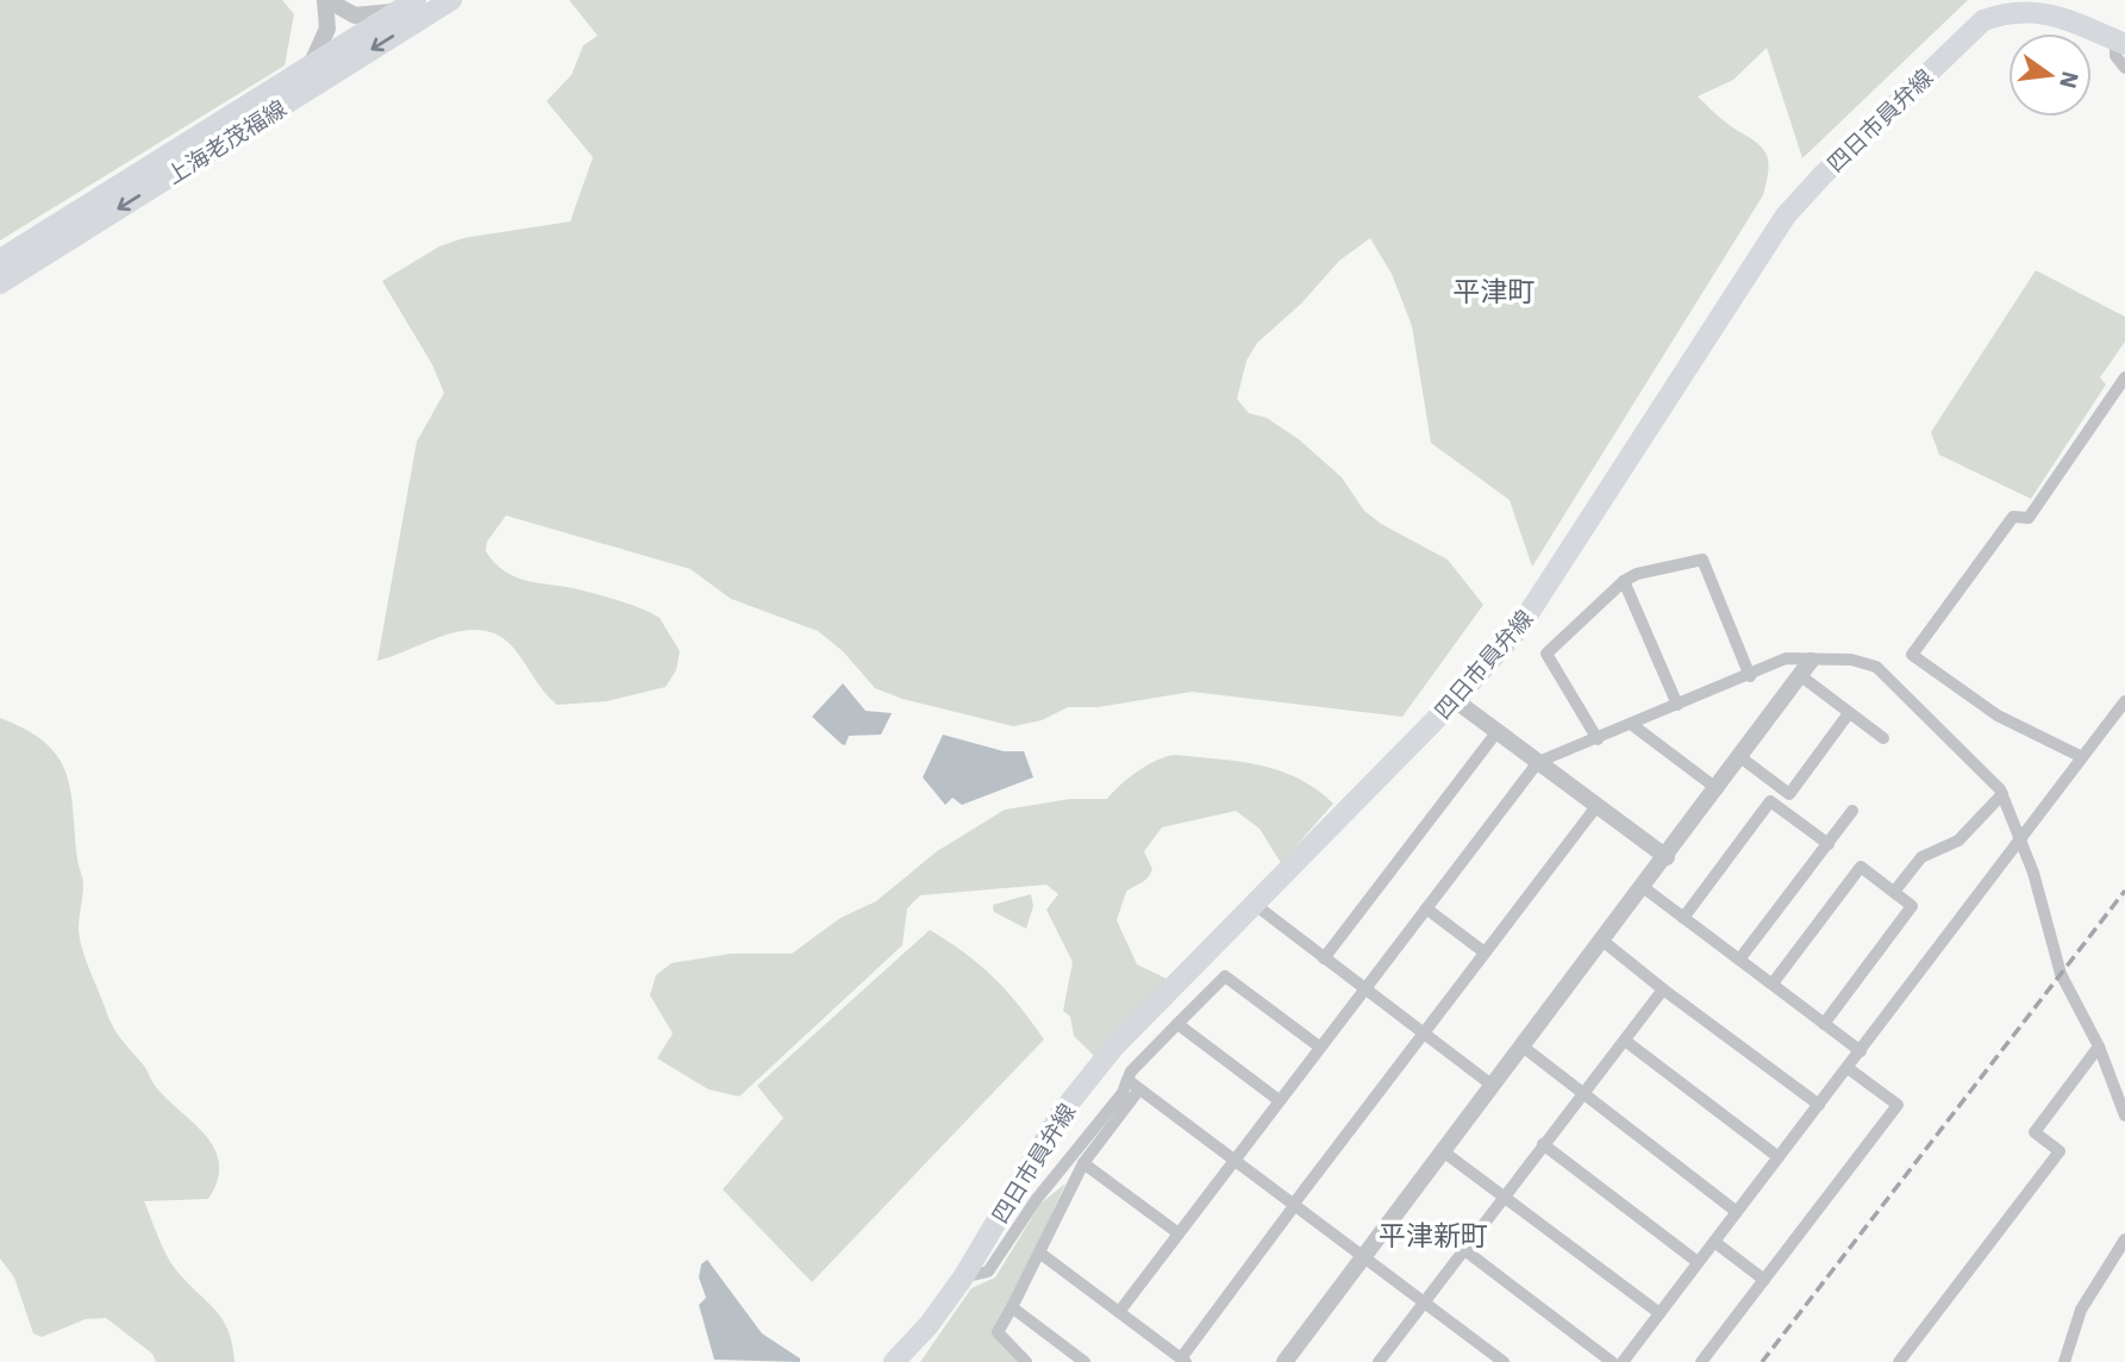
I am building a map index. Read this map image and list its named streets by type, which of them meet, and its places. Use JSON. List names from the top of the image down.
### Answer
{
  "streets": {
    "main road": ["四日市員弁線", "上海老茂福線"]
  },
  "districts": ["平津町", "平津新町"],
  "north": "right"
}
